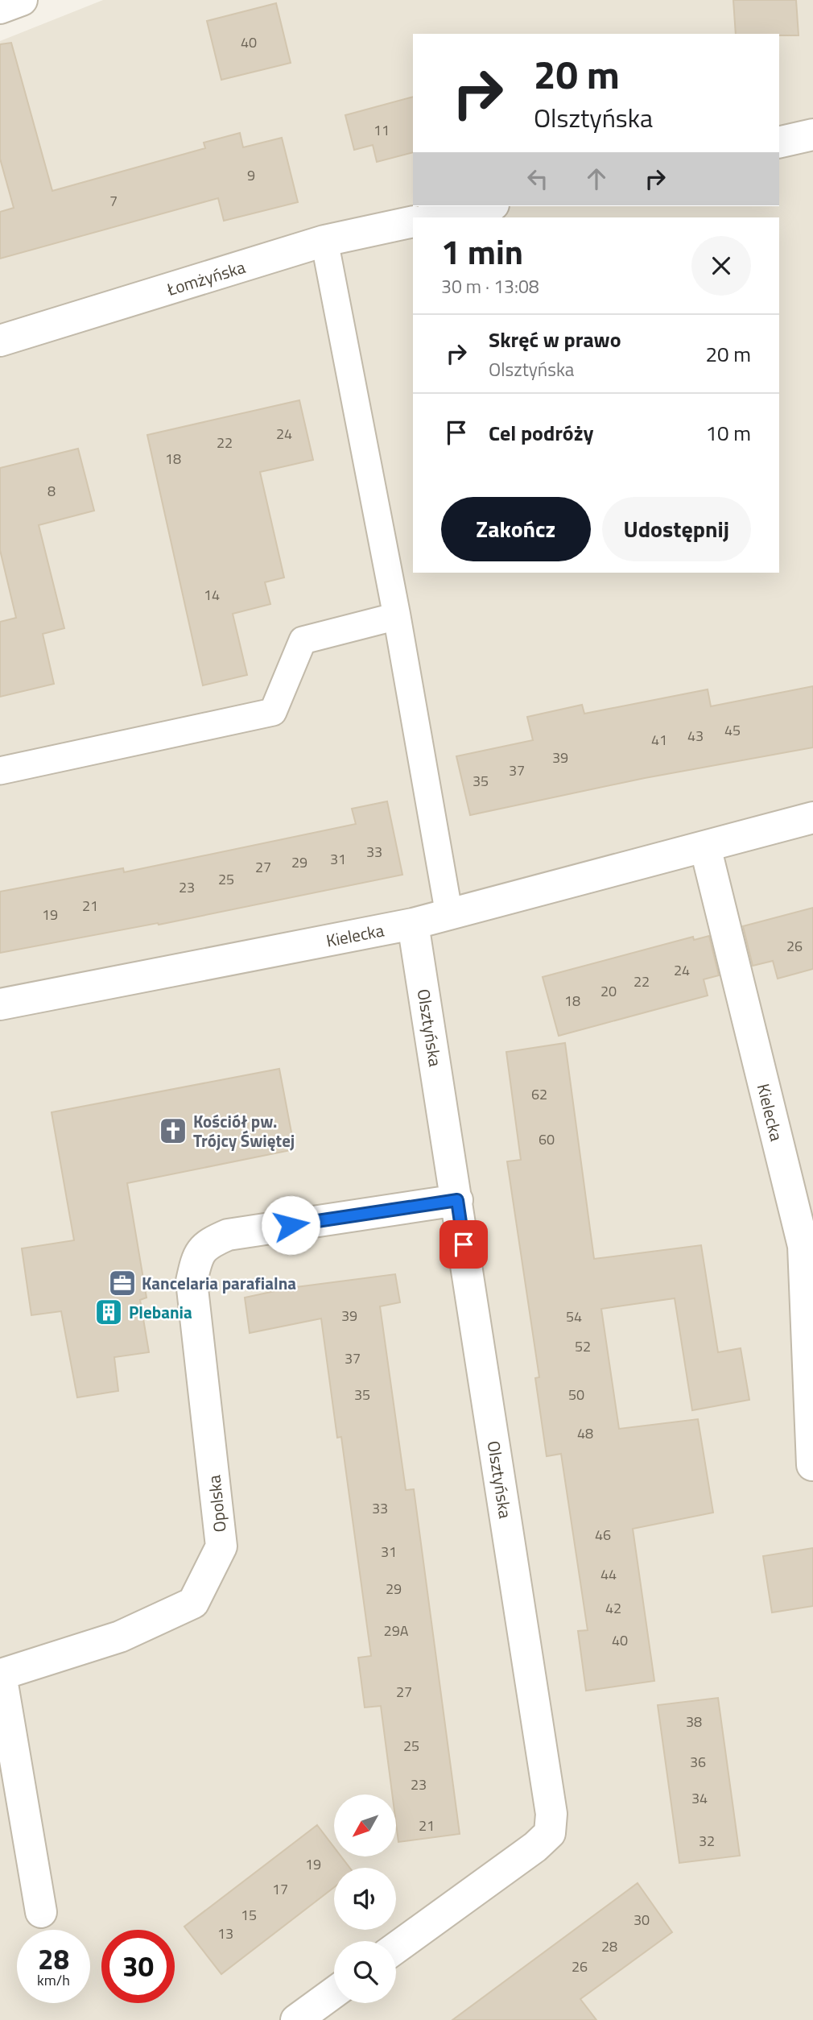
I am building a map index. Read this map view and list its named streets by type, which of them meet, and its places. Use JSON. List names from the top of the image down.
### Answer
{
  "streets": {
    "street": [
      "Łomżyńska",
      "Kielecka",
      "Olsztyńska",
      "Opolska"
    ]
  },
  "crossings": [
    ["Kielecka", "Olsztyńska"],
    ["Olsztyńska", "Opolska"]
  ],
  "places": {
    "church": ["Kościół pw. Trójcy Świętej"],
    "office": ["Kancelaria parafialna"],
    "building": ["Plebania"]
  },
  "house_numbers": [
    "40",
    "11",
    "9",
    "7",
    "24",
    "22",
    "18",
    "8",
    "14",
    "45",
    "43",
    "41",
    "39",
    "37",
    "35",
    "33",
    "31",
    "29",
    "27",
    "25",
    "23",
    "21",
    "19",
    "26",
    "24",
    "22",
    "20",
    "18",
    "62",
    "60",
    "39",
    "54",
    "52",
    "37",
    "35",
    "50",
    "48",
    "33",
    "46",
    "31",
    "44",
    "29",
    "42",
    "29A",
    "40",
    "27",
    "38",
    "25",
    "36",
    "23",
    "34",
    "21",
    "32",
    "19",
    "17",
    "15",
    "30",
    "13",
    "28",
    "26"
  ],
  "north": "bottom left",
  "page": {
    "turn": ["20 m", "Olsztyńska"],
    "heading": ["1 min", "30 m · 13:08"],
    "list": [
      {
        "name": "Skręć w prawo",
        "note": "Olsztyńska",
        "value": "20 m"
      },
      {
        "name": "Cel podróży",
        "value": "10 m"
      }
    ],
    "buttons": ["Zakończ", "Udostępnij"],
    "speed": "28 km/h",
    "limit": "30"
  }
}
